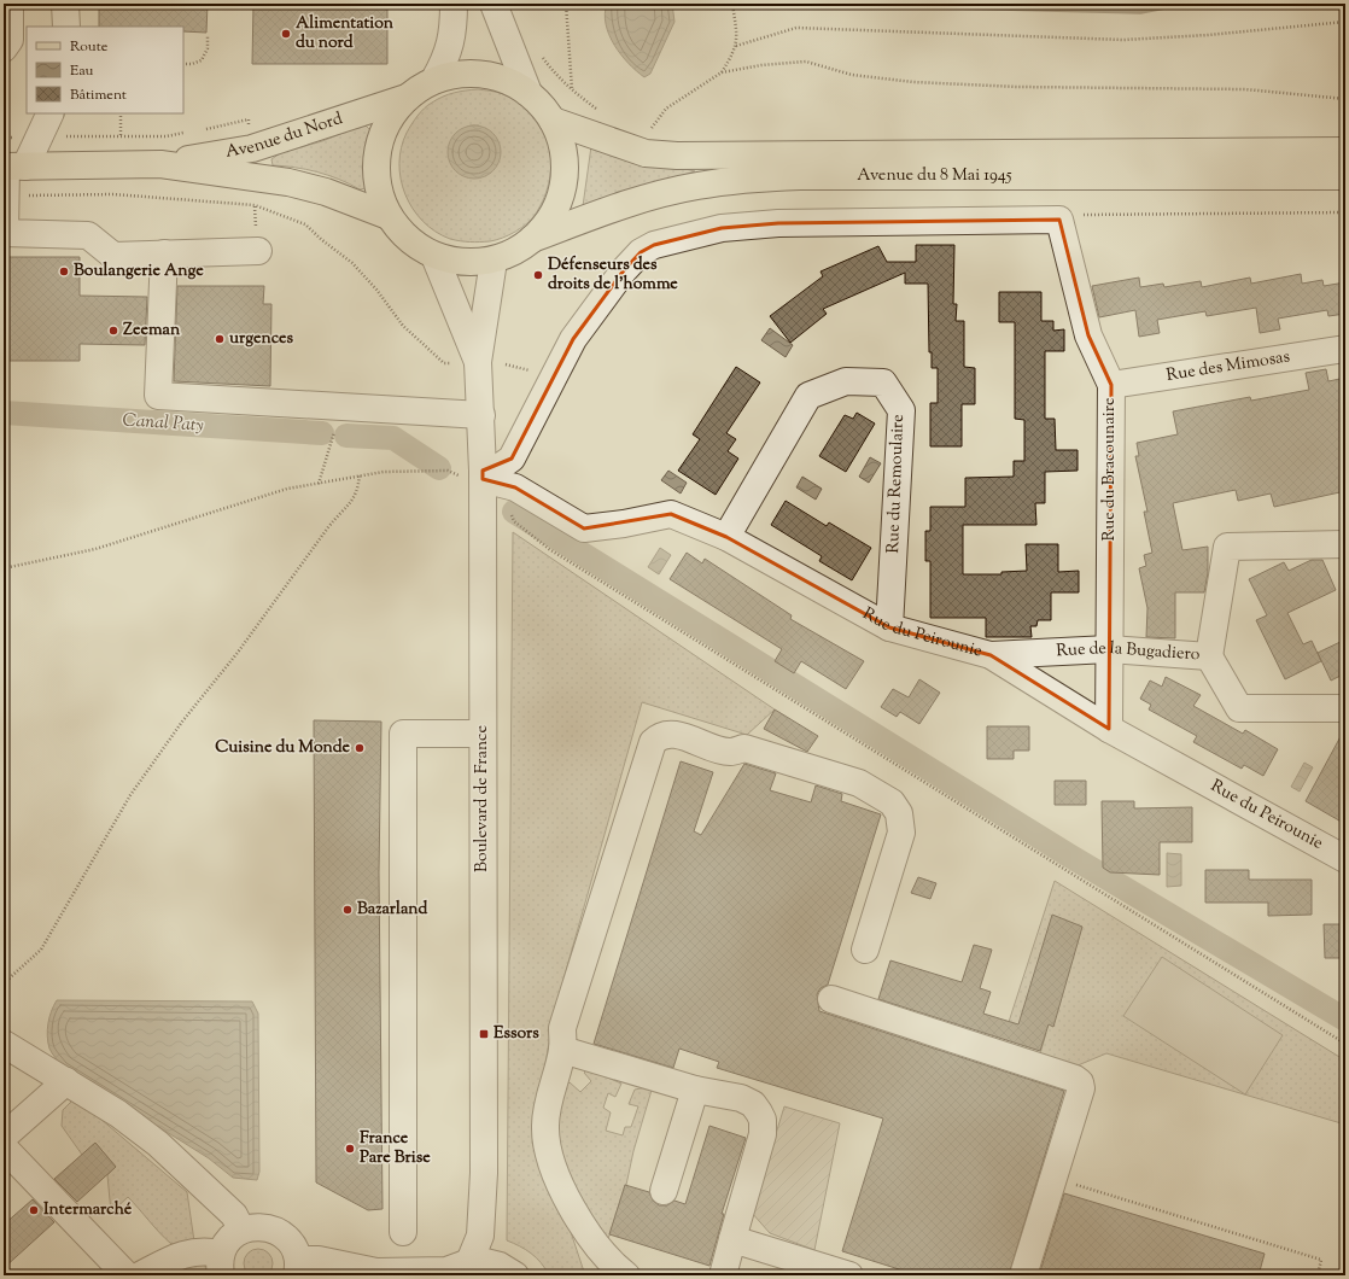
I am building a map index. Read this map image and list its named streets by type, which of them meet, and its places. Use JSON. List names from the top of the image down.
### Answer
{
  "streets": {
    "main road": ["Avenue du Nord", "Avenue du 8 Mai 1945"],
    "street": [
      "Rue des Mimosas",
      "Rue du Bracounaire",
      "Rue du Remoulaire",
      "Rue du Peirounie",
      "Rue de la Bugadiero",
      "Boulevard de France"
    ]
  },
  "crossings": [
    ["Rue des Mimosas", "Rue du Bracounaire"],
    ["Rue du Bracounaire", "Rue du Peirounie"],
    ["Rue du Bracounaire", "Rue de la Bugadiero"],
    ["Rue du Remoulaire", "Rue du Peirounie"],
    ["Rue du Peirounie", "Rue de la Bugadiero"],
    ["Rue du Peirounie", "Boulevard de France"]
  ],
  "water": ["Canal Paty"],
  "places": {
    "other": [
      "Alimentation du nord",
      "Boulangerie Ange",
      "Défenseurs des droits de l'homme",
      "Zeeman",
      "urgences",
      "Cuisine du Monde",
      "Bazarland",
      "France Pare Brise",
      "Intermarché"
    ],
    "transit": ["Essors"]
  },
  "legend": ["Route", "Eau", "Bâtiment"]
}
